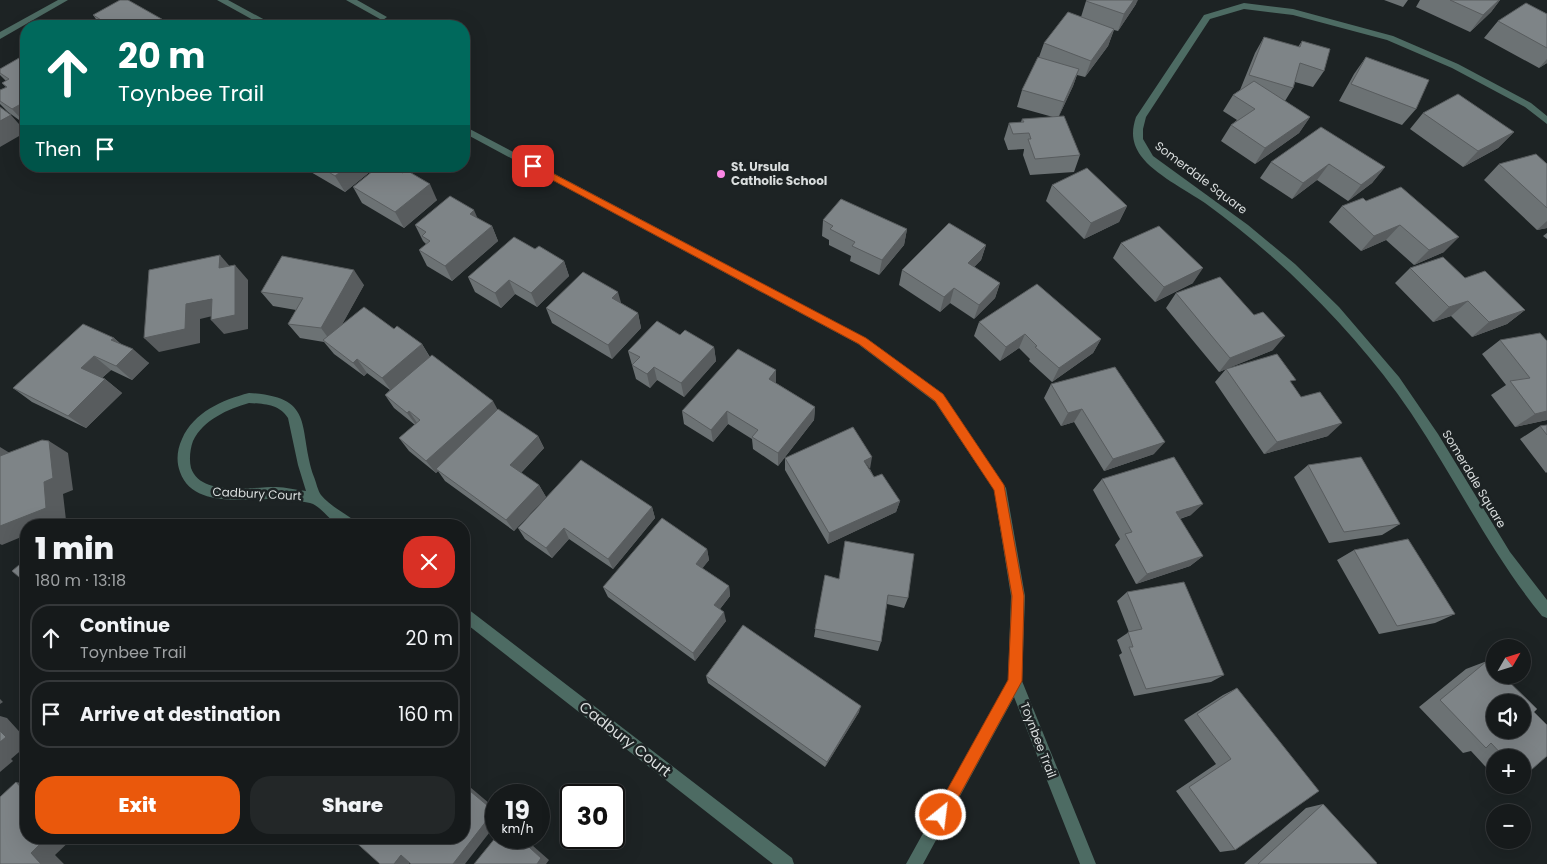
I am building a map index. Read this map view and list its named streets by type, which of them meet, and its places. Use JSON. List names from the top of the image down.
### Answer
{
  "streets": {
    "street": ["Somerdale Square", "Cadbury Court", "Toynbee Trail"]
  },
  "places": ["St. Ursula Catholic School"],
  "north": "top right",
  "page": {
    "turn": ["20 m", "Toynbee Trail"],
    "then": "Then",
    "heading": ["1 min", "180 m · 13:18"],
    "list": [
      {
        "name": "Continue",
        "note": "Toynbee Trail",
        "value": "20 m"
      },
      {
        "name": "Arrive at destination",
        "value": "160 m"
      }
    ],
    "map_buttons": ["+", "−"],
    "buttons": ["Exit", "Share"],
    "speed": "19 km/h",
    "limit": "30"
  }
}
